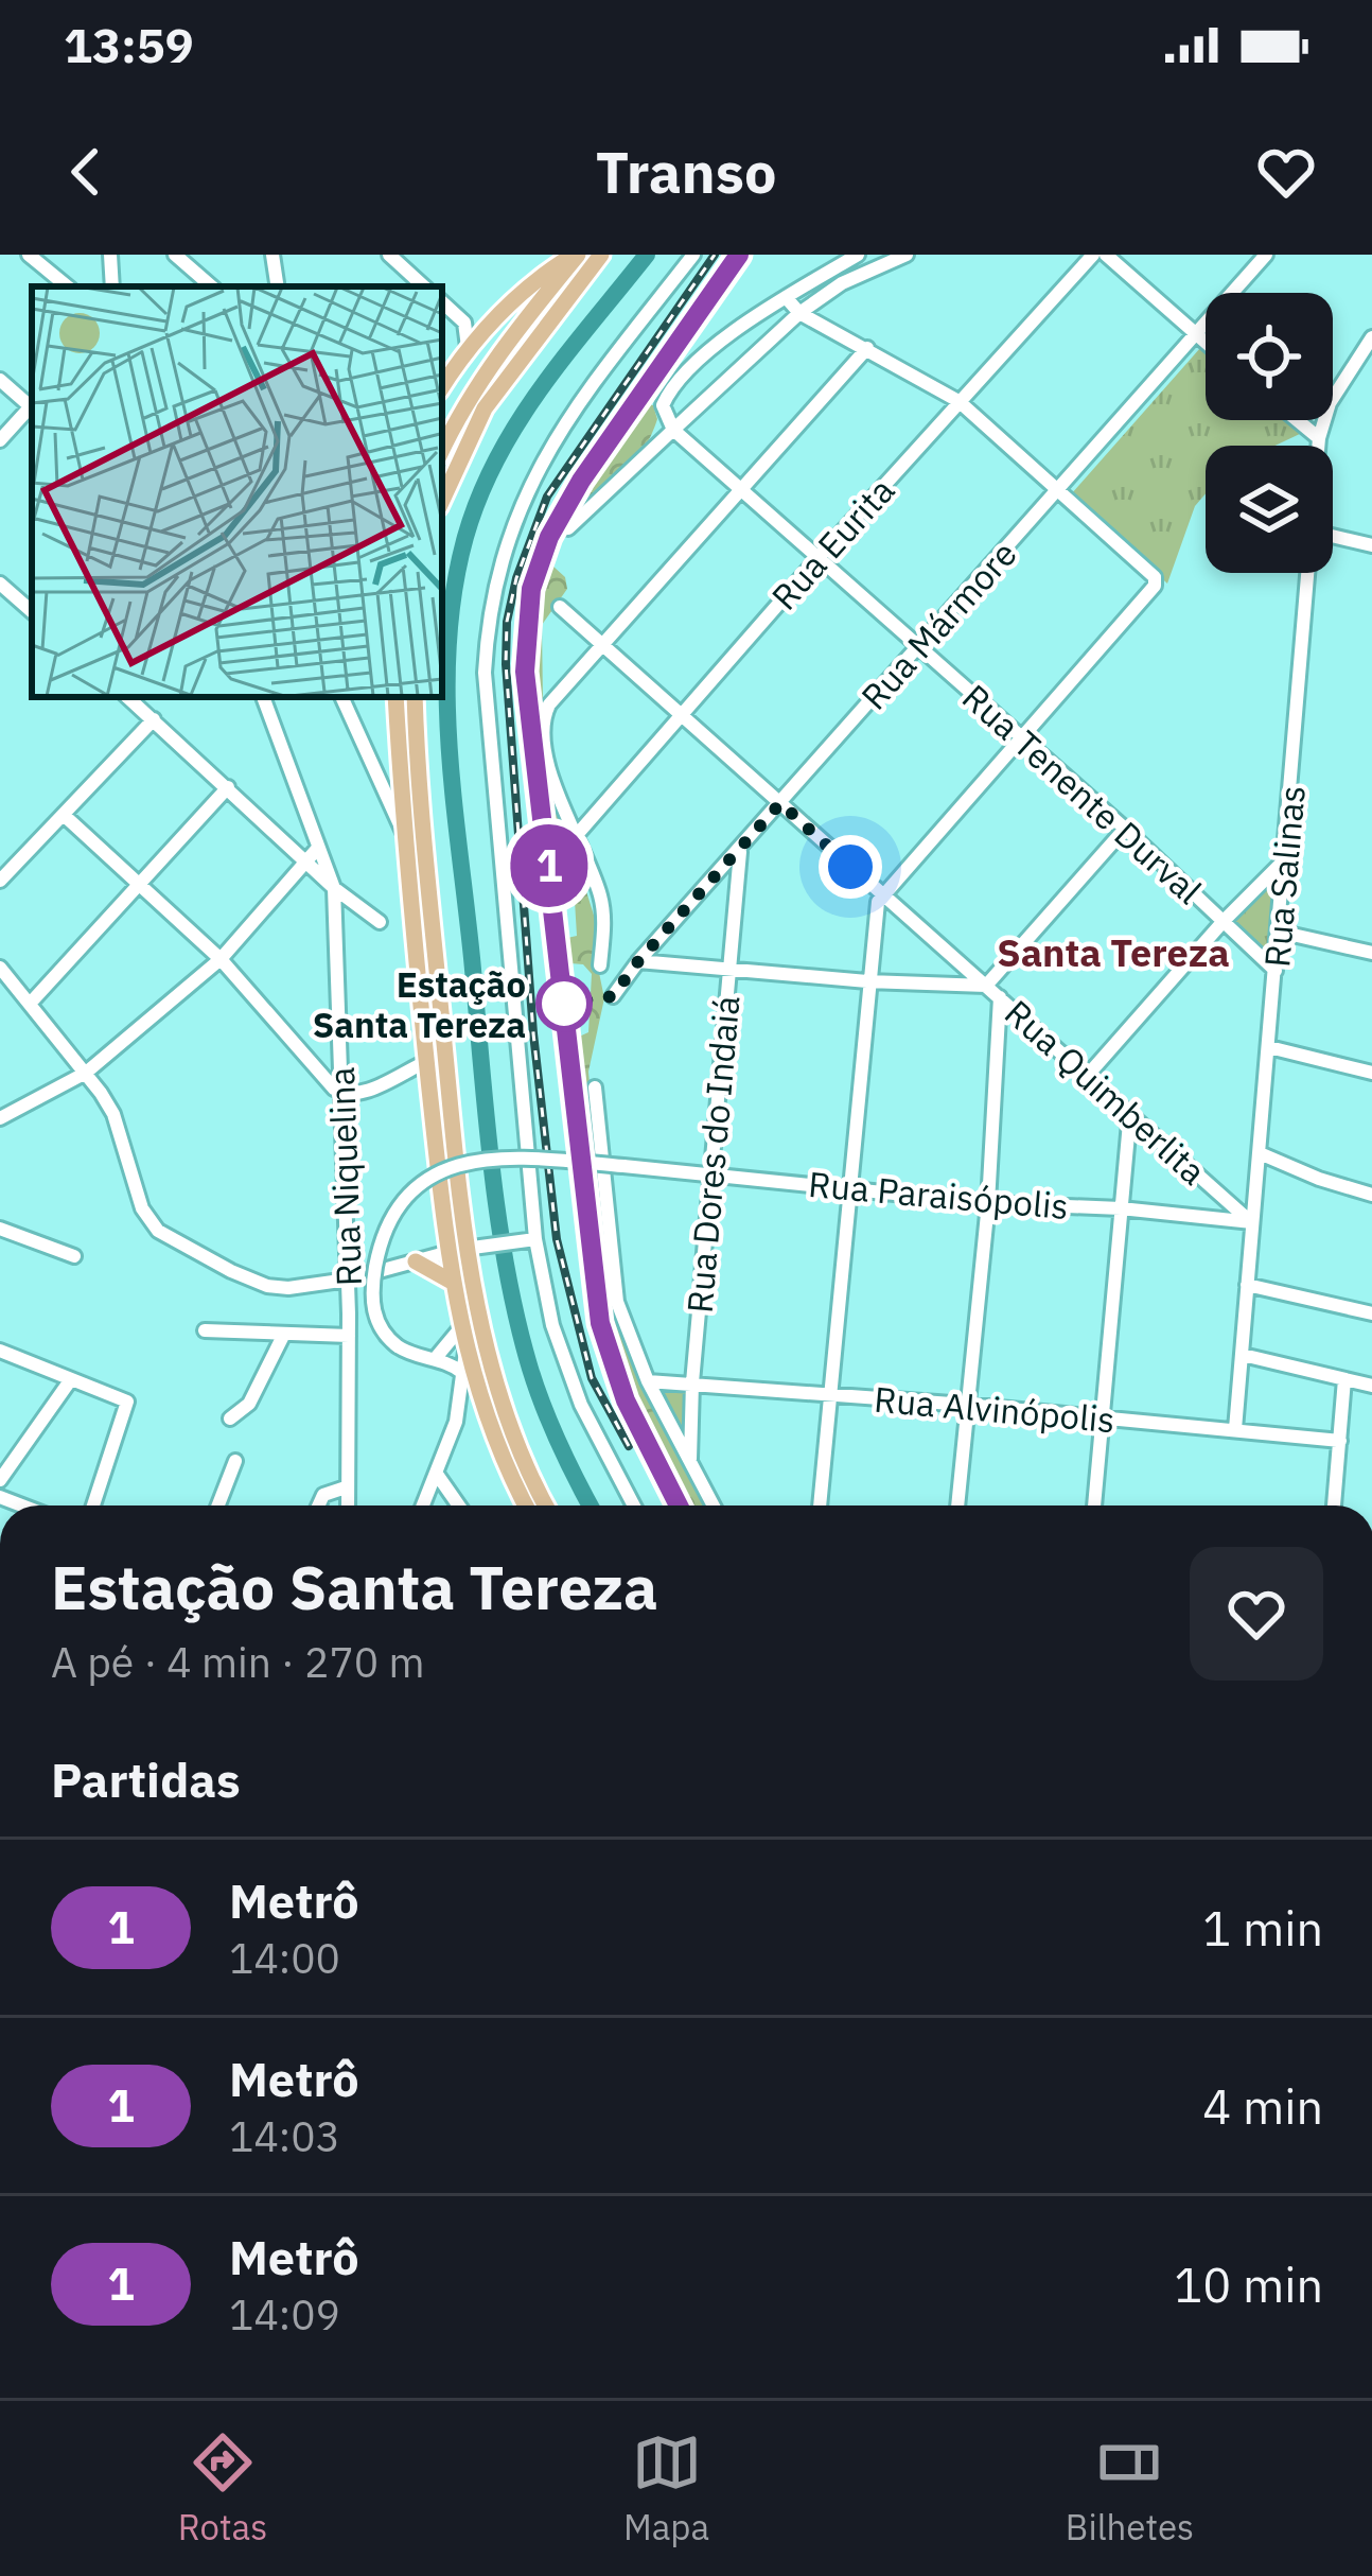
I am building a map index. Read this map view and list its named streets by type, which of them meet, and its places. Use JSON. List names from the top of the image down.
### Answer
{
  "streets": {
    "street": [
      "Rua Eurita",
      "Rua Mármore",
      "Rua Tenente Durval",
      "Rua Salinas",
      "Rua Quimberlita",
      "Rua Dores do Indaiá",
      "Rua Niquelina",
      "Rua Paraisópolis",
      "Rua Alvinópolis"
    ]
  },
  "crossings": [
    ["Rua Eurita", "Rua Tenente Durval"],
    ["Rua Eurita", "Rua Quimberlita"],
    ["Rua Mármore", "Rua Tenente Durval"],
    ["Rua Mármore", "Rua Quimberlita"],
    ["Rua Mármore", "Rua Dores do Indaiá"],
    ["Rua Tenente Durval", "Rua Salinas"],
    ["Rua Salinas", "Rua Quimberlita"],
    ["Rua Salinas", "Rua Paraisópolis"],
    ["Rua Salinas", "Rua Alvinópolis"],
    ["Rua Quimberlita", "Rua Paraisópolis"],
    ["Rua Dores do Indaiá", "Rua Paraisópolis"],
    ["Rua Dores do Indaiá", "Rua Alvinópolis"]
  ],
  "districts": ["Santa Tereza"],
  "places": ["Estação Santa Tereza"],
  "lines": ["metro line 1"],
  "page": {
    "status": "13:59",
    "header": "Transo",
    "on_map": "1",
    "heading": [
      ["Estação Santa Tereza", "A pé · 4 min · 270 m"],
      "Partidas"
    ],
    "list": [
      {
        "mark": "1",
        "name": "Metrô",
        "note": "14:00",
        "value": "1 min"
      },
      {
        "mark": "1",
        "name": "Metrô",
        "note": "14:03",
        "value": "4 min"
      },
      {
        "mark": "1",
        "name": "Metrô",
        "note": "14:09",
        "value": "10 min"
      }
    ],
    "tabs": ["Rotas", "Mapa", "Bilhetes"]
  }
}
